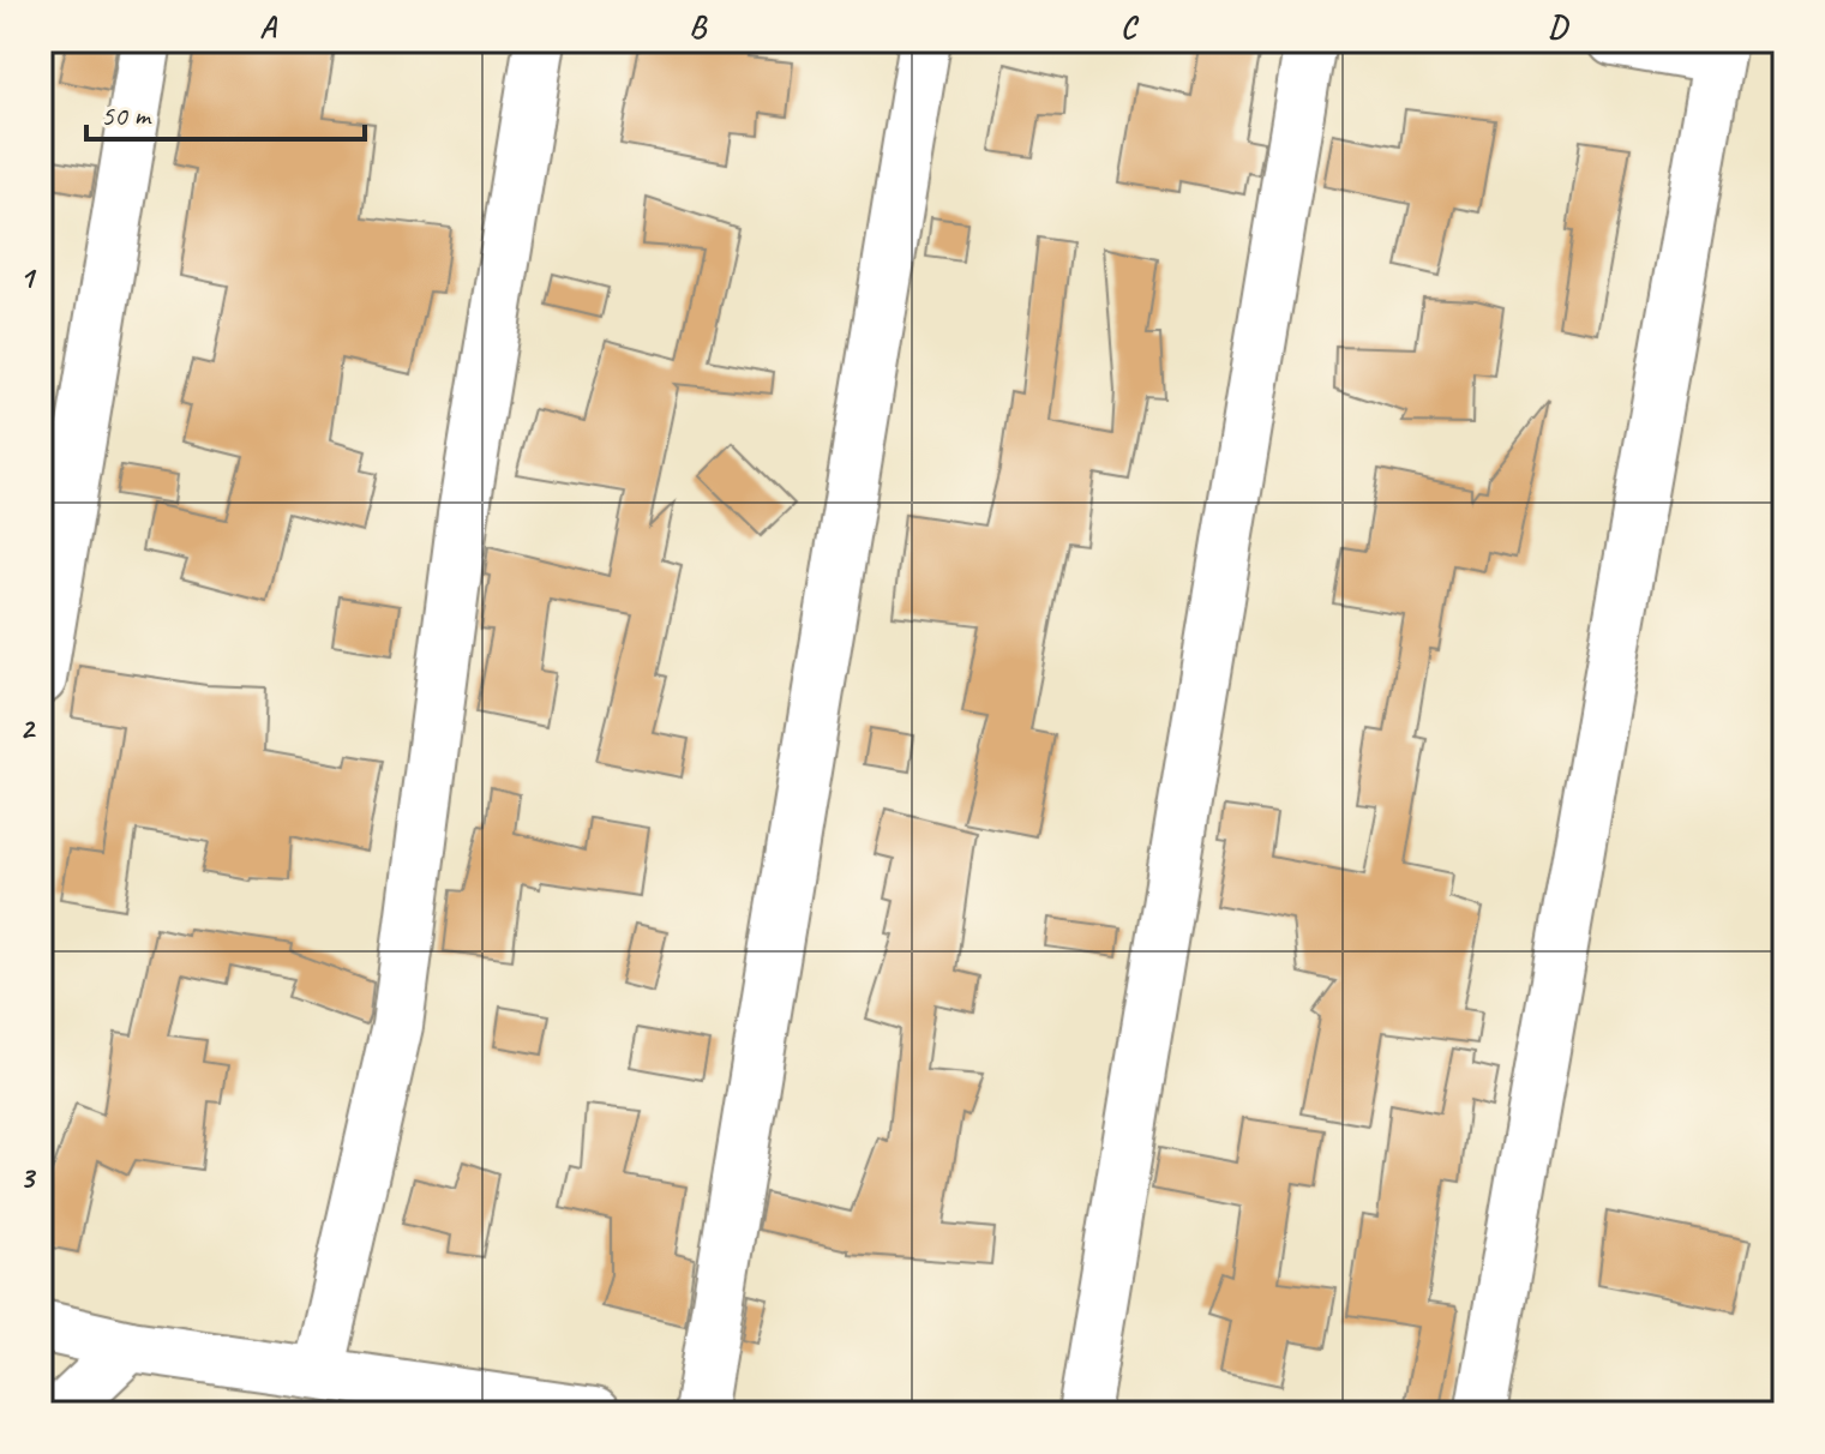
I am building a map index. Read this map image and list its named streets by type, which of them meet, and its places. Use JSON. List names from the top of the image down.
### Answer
{
  "scale_bar": "50 m",
  "grid": {
    "columns": [
      "A",
      "B",
      "C",
      "D"
    ],
    "rows": ["1", "2", "3"]
  }
}
